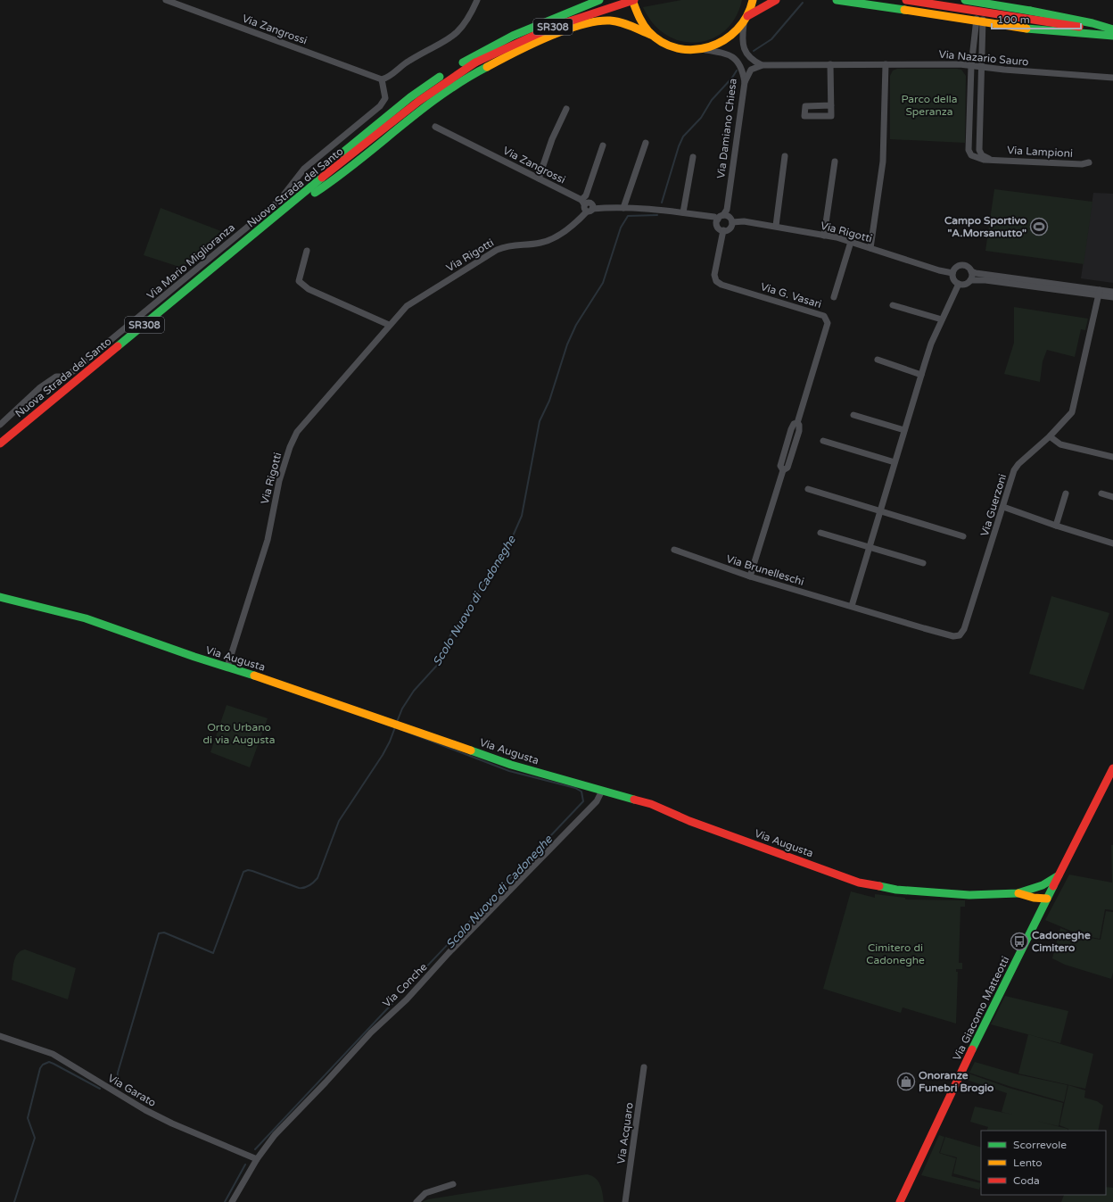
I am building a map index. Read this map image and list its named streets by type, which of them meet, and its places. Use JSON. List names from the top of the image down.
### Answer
{
  "streets": {
    "main road": [
      "SR308",
      "Nuova Strada del Santo",
      "Via Augusta",
      "Via Giacomo Matteotti"
    ],
    "street": [
      "Via Zangrossi",
      "Via Nazario Sauro",
      "Via Damiano Chiesa",
      "Via Lampioni",
      "Via Rigotti",
      "Via Mario Miglioranza",
      "Via G. Vasari",
      "Via Guerzoni",
      "Via Brunelleschi",
      "Via Conche",
      "Via Garato",
      "Via Acquaro"
    ]
  },
  "crossings": [
    ["Via Zangrossi", "Via Mario Miglioranza"],
    ["Via Nazario Sauro", "Via Lampioni"],
    ["Via Damiano Chiesa", "Via Rigotti"],
    ["Via Damiano Chiesa", "Via G. Vasari"],
    ["Via Rigotti", "Via G. Vasari"],
    ["Via Rigotti", "Via Augusta"],
    ["Via G. Vasari", "Via Brunelleschi"],
    ["Via Guerzoni", "Via Brunelleschi"],
    ["Via Augusta", "Via Conche"],
    ["Via Augusta", "Via Giacomo Matteotti"],
    ["Via Conche", "Via Garato"]
  ],
  "water": ["Scolo Nuovo di Cadoneghe"],
  "parks": ["Parco della Speranza", "Orto Urbano di via Augusta", "Cimitero di Cadoneghe"],
  "places": {
    "sports": ["Campo Sportivo \"A.Morsanutto\""],
    "bus stop": ["Cadoneghe Cimitero"],
    "shop": ["Onoranze Funebri Brogio"]
  },
  "legend": ["Scorrevole", "Lento", "Coda"],
  "scale_bar": "100 m"
}
